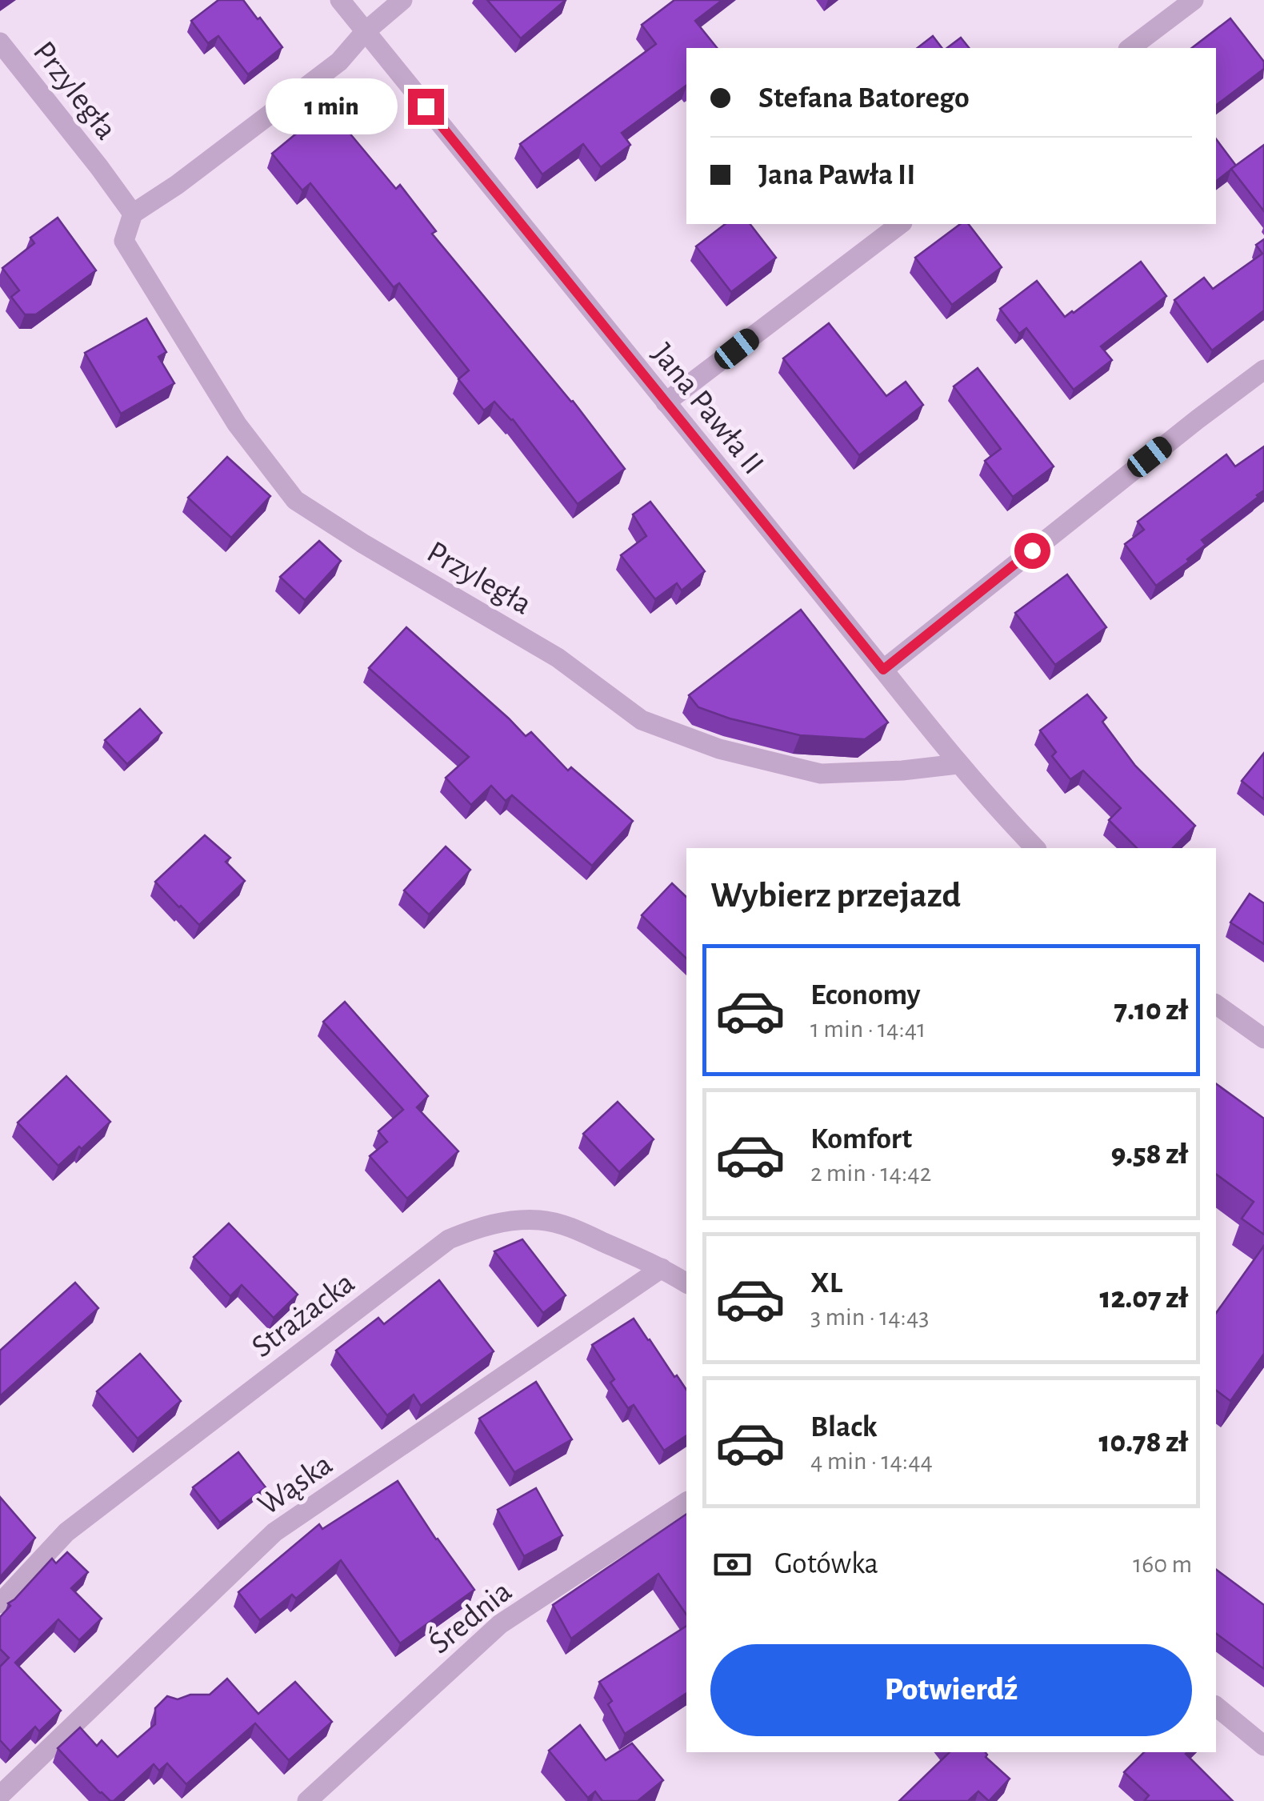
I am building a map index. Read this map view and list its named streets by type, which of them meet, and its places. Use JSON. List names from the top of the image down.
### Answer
{
  "streets": {
    "street": [
      "Przyległa",
      "Jana Pawła II",
      "Strażacka",
      "Wąska",
      "Średnia"
    ]
  },
  "crossings": [
    ["Przyległa", "Jana Pawła II"],
    ["Strażacka", "Wąska"]
  ],
  "page": {
    "banner": ["Stefana Batorego", "Jana Pawła II"],
    "bubble": "1 min",
    "heading": "Wybierz przejazd",
    "list": [
      {
        "name": "Economy",
        "note": "1 min · 14:41",
        "value": "7.10 zł"
      },
      {
        "name": "Komfort",
        "note": "2 min · 14:42",
        "value": "9.58 zł"
      },
      {
        "name": "XL",
        "note": "3 min · 14:43",
        "value": "12.07 zł"
      },
      {
        "name": "Black",
        "note": "4 min · 14:44",
        "value": "10.78 zł"
      }
    ],
    "pay": ["Gotówka", "160 m"],
    "buttons": "Potwierdź"
  }
}
